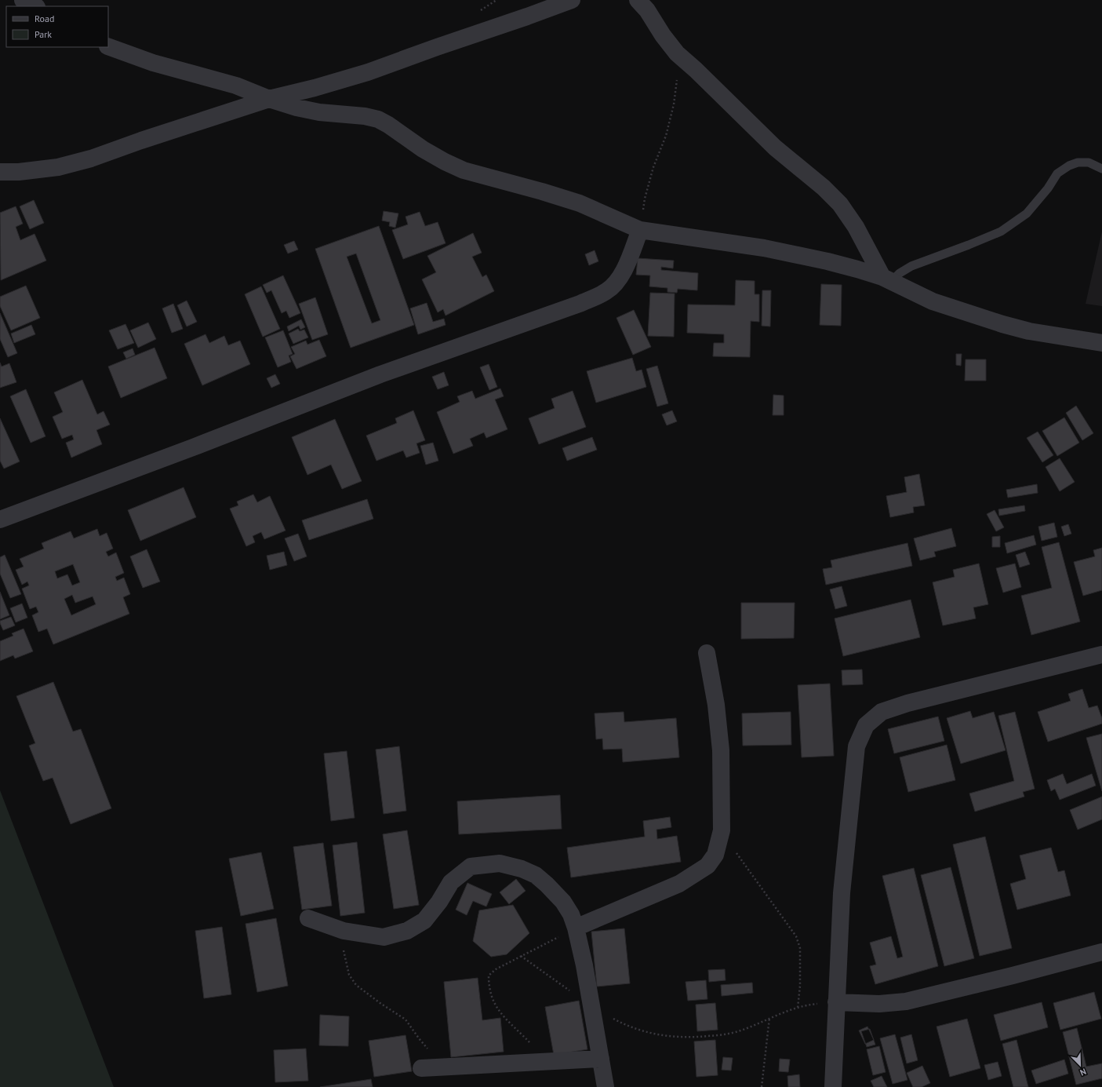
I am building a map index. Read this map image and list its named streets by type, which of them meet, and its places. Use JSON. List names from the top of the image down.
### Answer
{
  "legend": ["Road", "Park"],
  "north": "bottom right"
}
